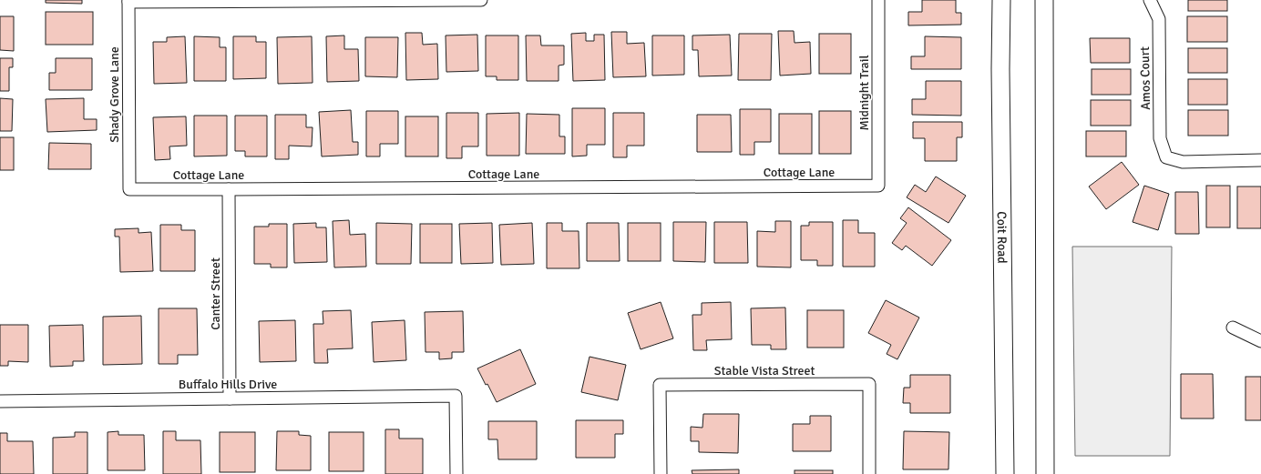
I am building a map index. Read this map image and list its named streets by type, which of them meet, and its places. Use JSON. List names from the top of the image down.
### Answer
{
  "streets": {
    "main road": ["Coit Road"],
    "street": [
      "Amos Court",
      "Midnight Trail",
      "Shady Grove Lane",
      "Cottage Lane",
      "Canter Street",
      "Stable Vista Street",
      "Buffalo Hills Drive"
    ]
  },
  "crossings": [
    ["Midnight Trail", "Cottage Lane"],
    ["Shady Grove Lane", "Cottage Lane"],
    ["Cottage Lane", "Canter Street"],
    ["Canter Street", "Buffalo Hills Drive"]
  ]
}
